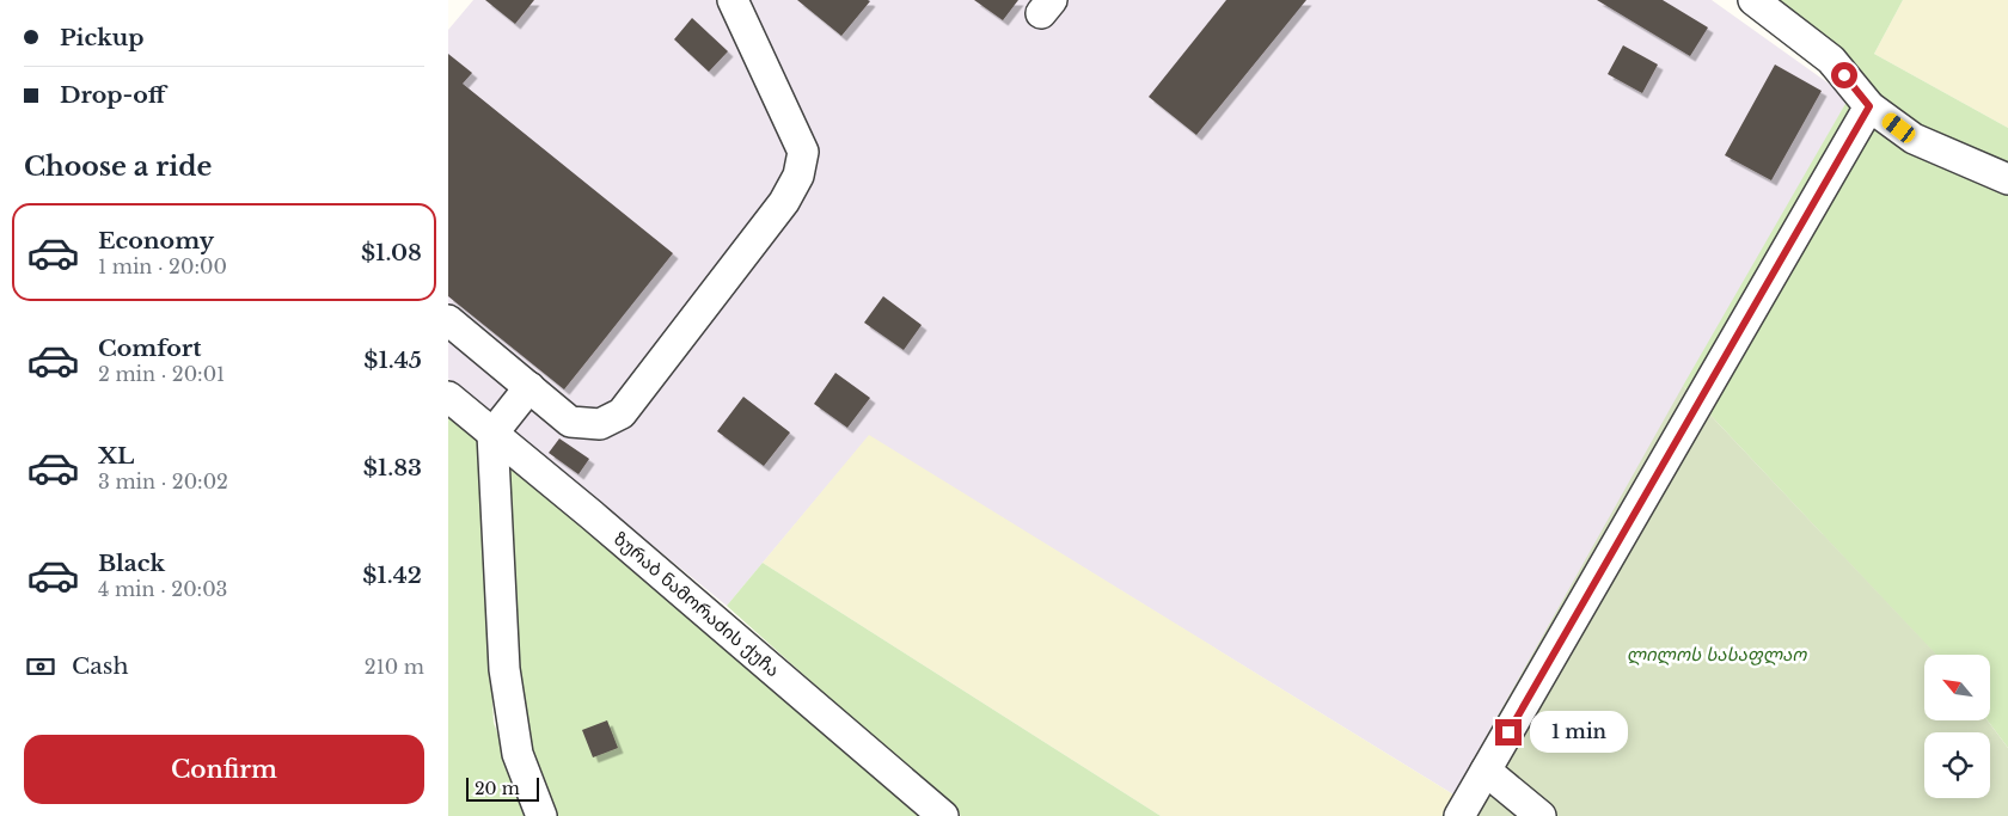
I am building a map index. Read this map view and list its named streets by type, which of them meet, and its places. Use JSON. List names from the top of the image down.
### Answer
{
  "streets": {
    "street": ["ზურაბ ნამორაძის ქუჩა"]
  },
  "parks": ["ლილოს სასაფლაო"],
  "scale_bar": "20 m",
  "north": "top left",
  "page": {
    "banner": ["Pickup", "Drop-off"],
    "heading": "Choose a ride",
    "list": [
      {
        "name": "Economy",
        "note": "1 min · 20:00",
        "value": "$1.08"
      },
      {
        "name": "Comfort",
        "note": "2 min · 20:01",
        "value": "$1.45"
      },
      {
        "name": "XL",
        "note": "3 min · 20:02",
        "value": "$1.83"
      },
      {
        "name": "Black",
        "note": "4 min · 20:03",
        "value": "$1.42"
      }
    ],
    "pay": ["Cash", "210 m"],
    "bubble": "1 min",
    "buttons": "Confirm",
    "scale": "20 m"
  }
}
